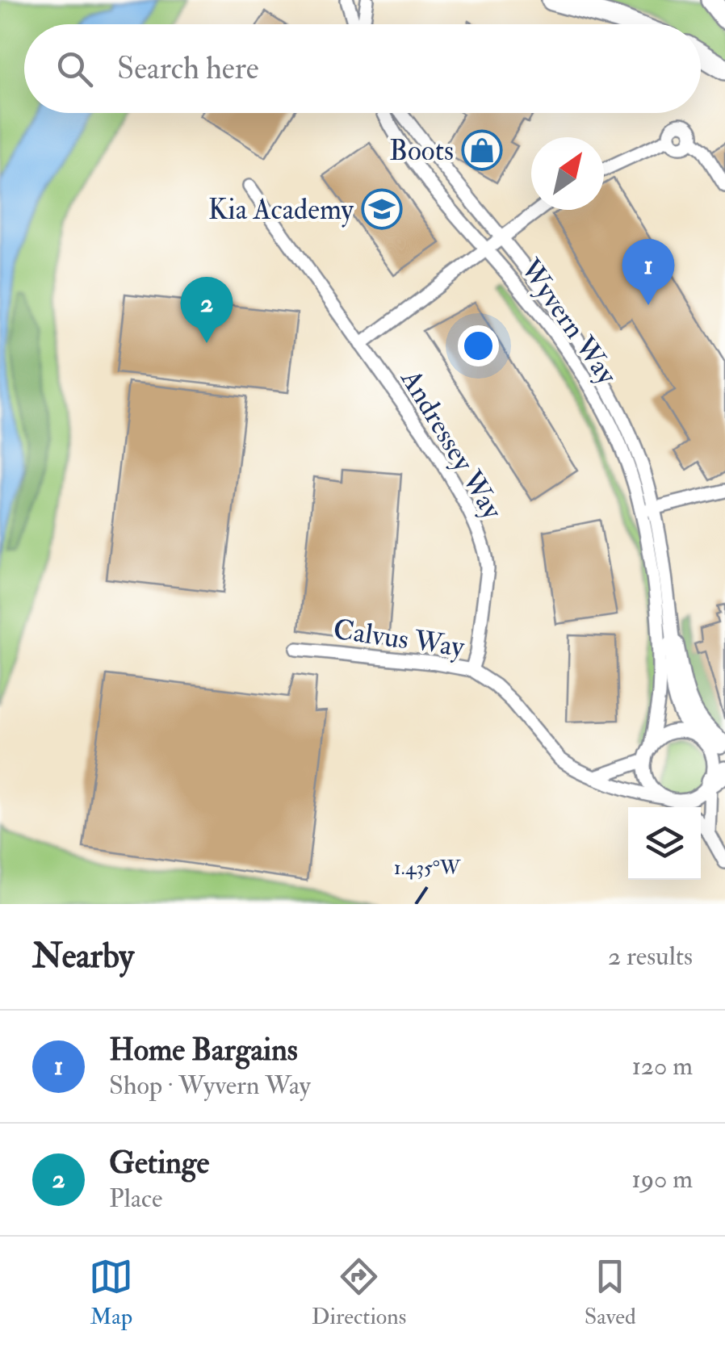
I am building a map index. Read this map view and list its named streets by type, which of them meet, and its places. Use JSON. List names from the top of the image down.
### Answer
{
  "streets": {
    "street": ["Wyvern Way", "Andressey Way", "Calvus Way"]
  },
  "crossings": [
    ["Wyvern Way", "Calvus Way"],
    ["Andressey Way", "Calvus Way"]
  ],
  "places": {
    "shop": ["Boots"],
    "school or university": ["Kia Academy"]
  },
  "north": "top right",
  "page": {
    "search": "Search here",
    "pins": ["1", "2"],
    "heading": ["Nearby", "2 results"],
    "list": [
      {
        "mark": "1",
        "name": "Home Bargains",
        "note": "Shop · Wyvern Way",
        "value": "120 m"
      },
      {
        "mark": "2",
        "name": "Getinge",
        "note": "Place",
        "value": "190 m"
      }
    ],
    "nav": ["Map", "Directions", "Saved"]
  },
  "coordinates": ["1.435°W"]
}
